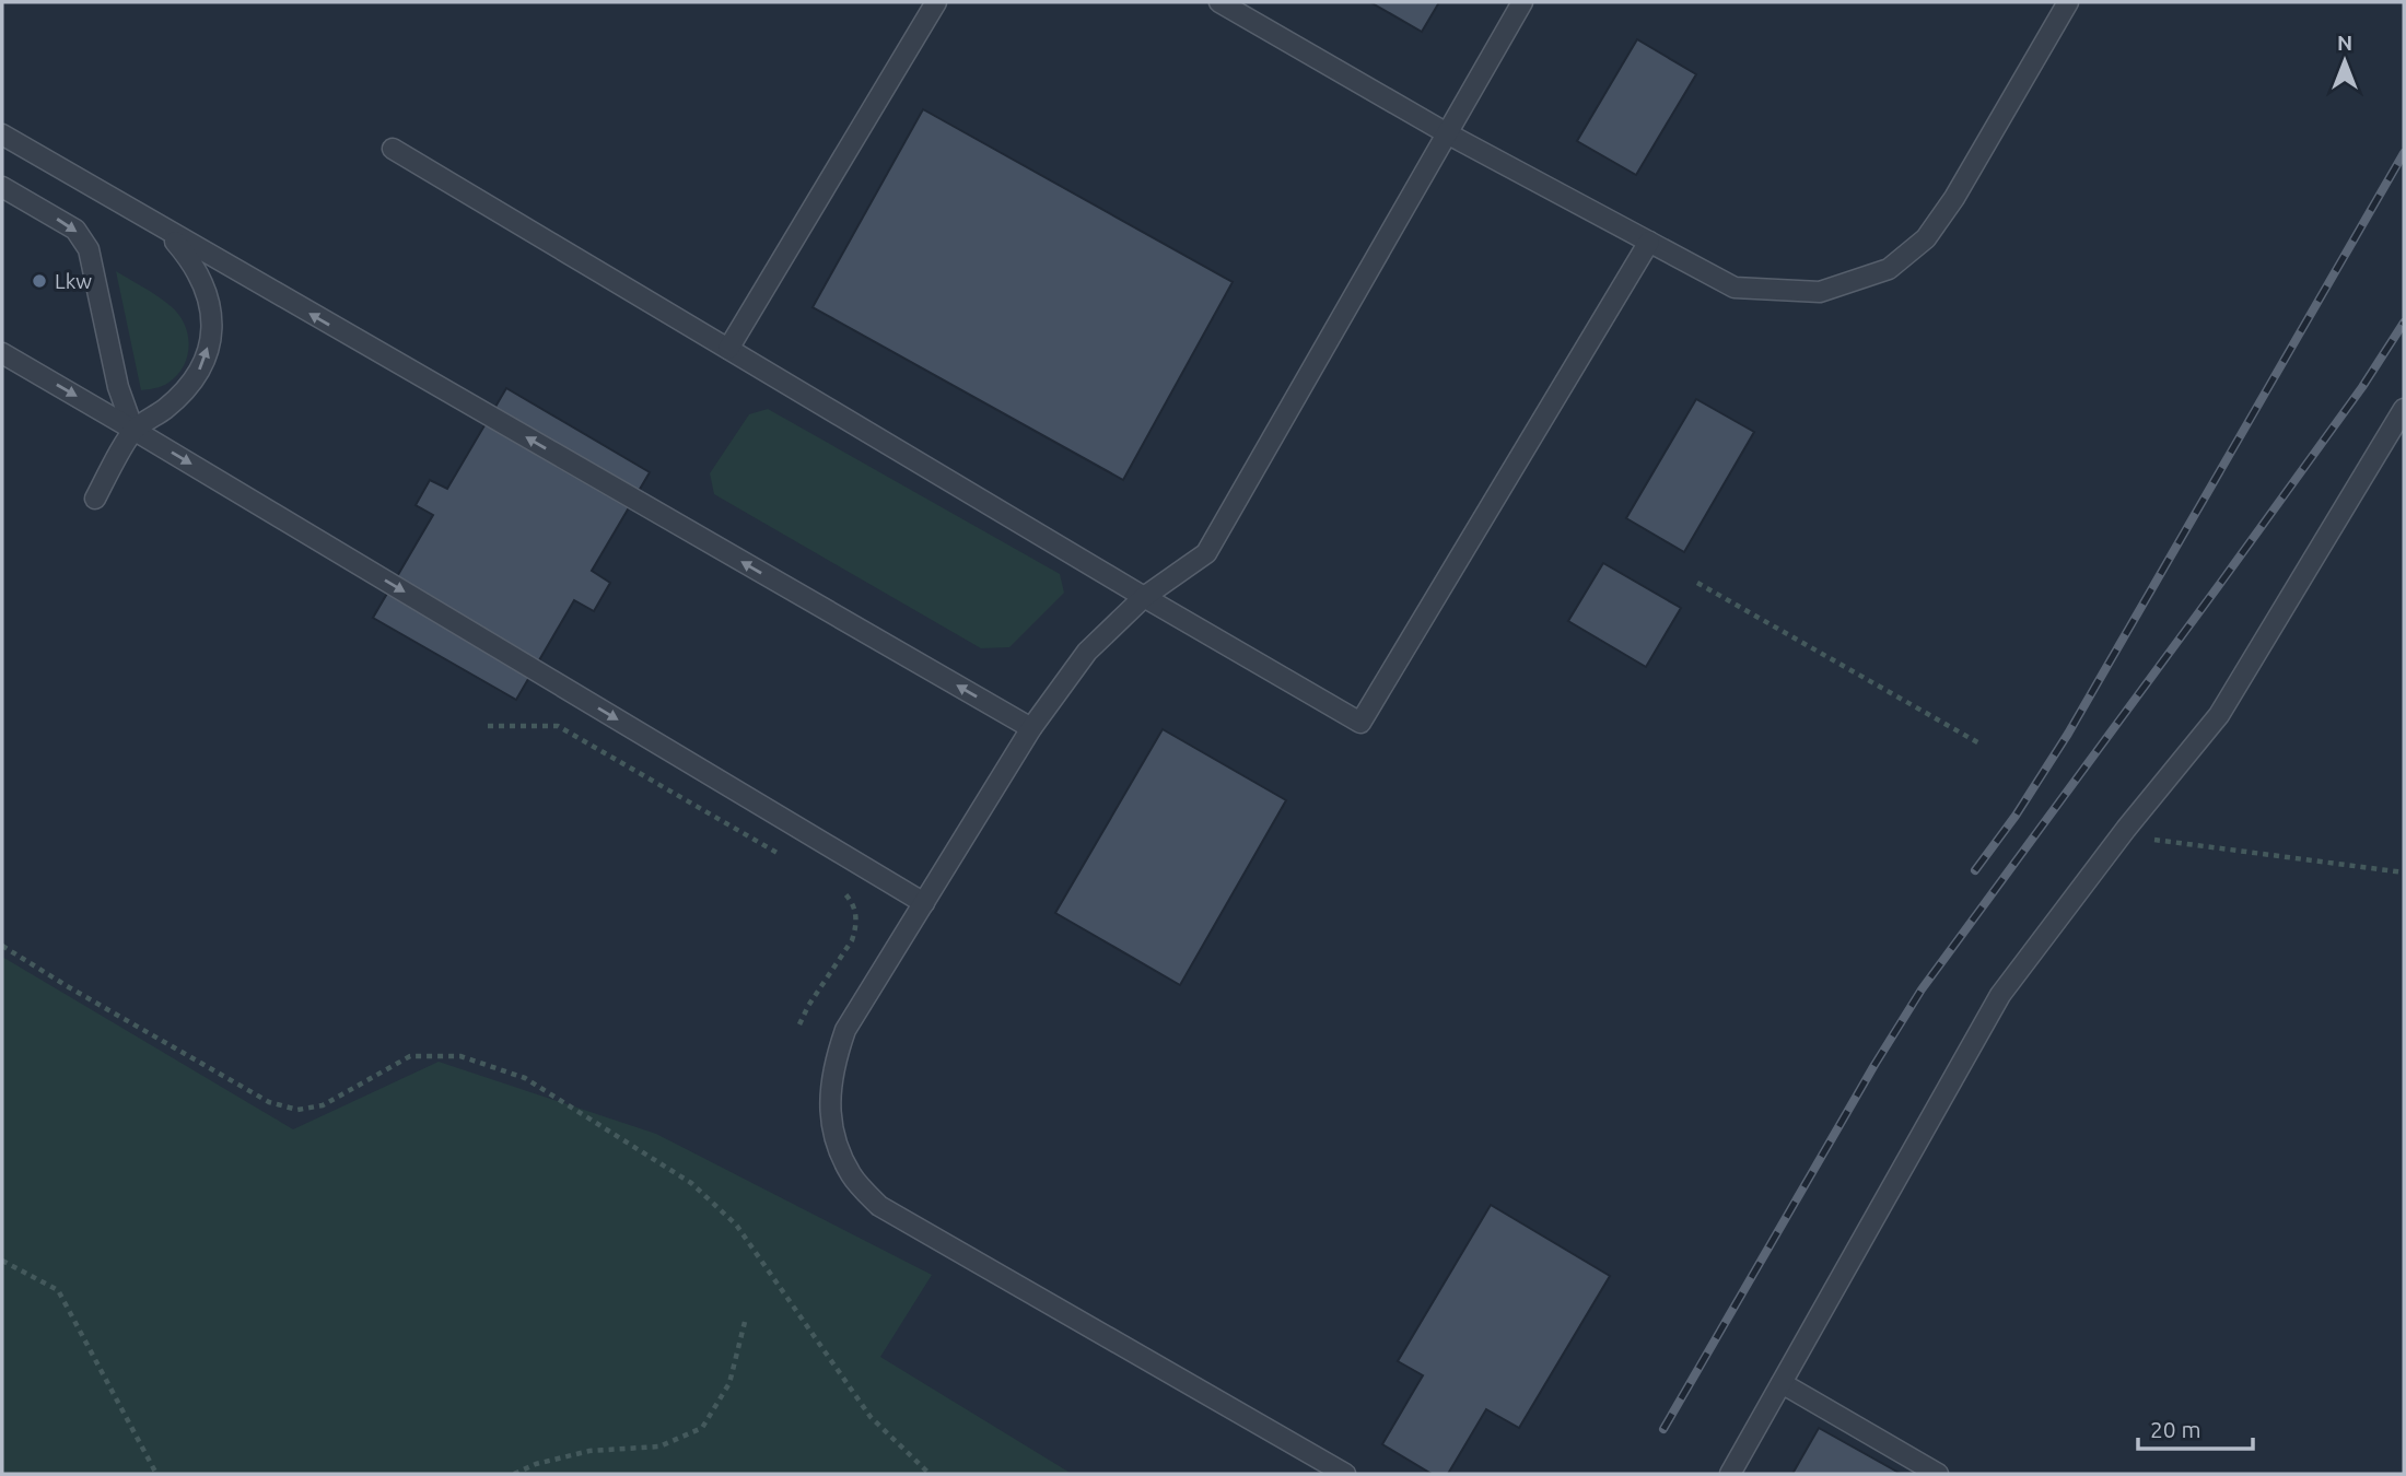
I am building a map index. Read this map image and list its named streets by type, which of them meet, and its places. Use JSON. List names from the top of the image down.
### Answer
{
  "places": ["Lkw"],
  "scale_bar": "20 m",
  "north": "top"
}
